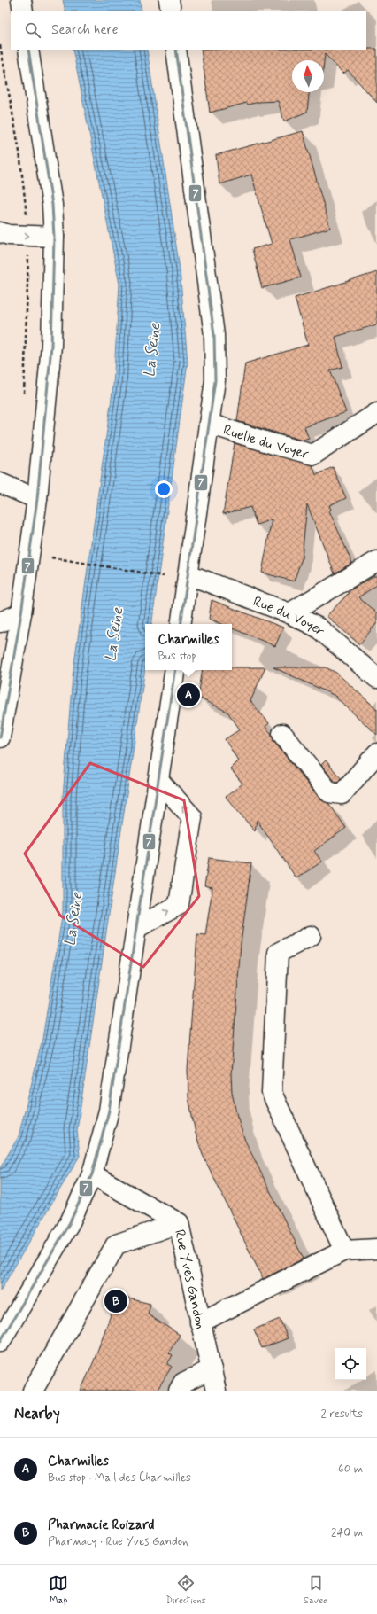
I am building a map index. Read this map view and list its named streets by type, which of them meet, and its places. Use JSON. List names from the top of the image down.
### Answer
{
  "streets": {
    "main road": ["Ruelle du Voyer", "Rue du Voyer", "Rue Yves Gandon"]
  },
  "water": ["La Seine"],
  "lines": ["transit line 7"],
  "north": "top",
  "page": {
    "search": "Search here",
    "popup": ["Charmilles", "Bus stop"],
    "pins": ["A", "B"],
    "heading": ["Nearby", "2 results"],
    "list": [
      {
        "mark": "A",
        "name": "Charmilles",
        "note": "Bus stop · Mail des Charmilles",
        "value": "60 m"
      },
      {
        "mark": "B",
        "name": "Pharmacie Roizard",
        "note": "Pharmacy · Rue Yves Gandon",
        "value": "240 m"
      }
    ],
    "nav": ["Map", "Directions", "Saved"]
  }
}
